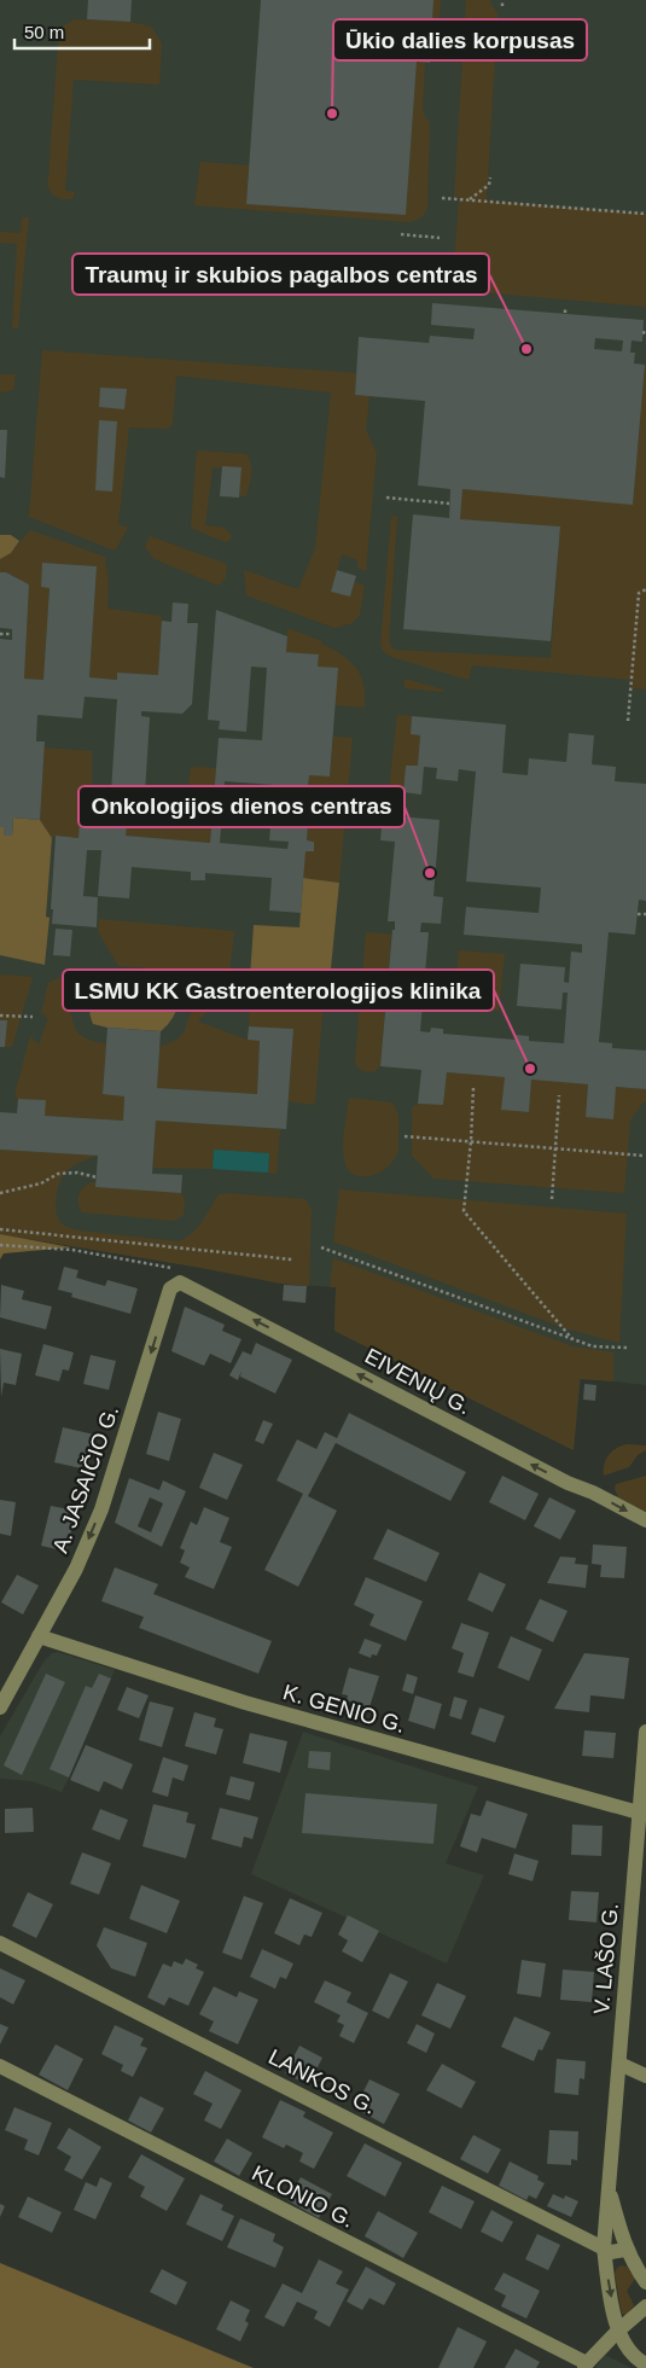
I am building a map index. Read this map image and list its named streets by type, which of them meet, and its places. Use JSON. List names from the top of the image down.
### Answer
{
  "streets": {
    "street": [
      "EIVENIŲ G.",
      "A. JASAIČIO G.",
      "K. GENIO G.",
      "V. LAŠO G.",
      "LANKOS G.",
      "KLONIO G."
    ]
  },
  "crossings": [
    ["EIVENIŲ G.", "A. JASAIČIO G."],
    ["A. JASAIČIO G.", "K. GENIO G."],
    ["K. GENIO G.", "V. LAŠO G."],
    ["V. LAŠO G.", "LANKOS G."]
  ],
  "one_way": ["A. JASAIČIO G."],
  "places": [
    "Ūkio dalies korpusas",
    "Traumų ir skubios pagalbos centras",
    "Onkologijos dienos centras",
    "LSMU KK Gastroenterologijos klinika"
  ],
  "scale_bar": "50 m"
}
